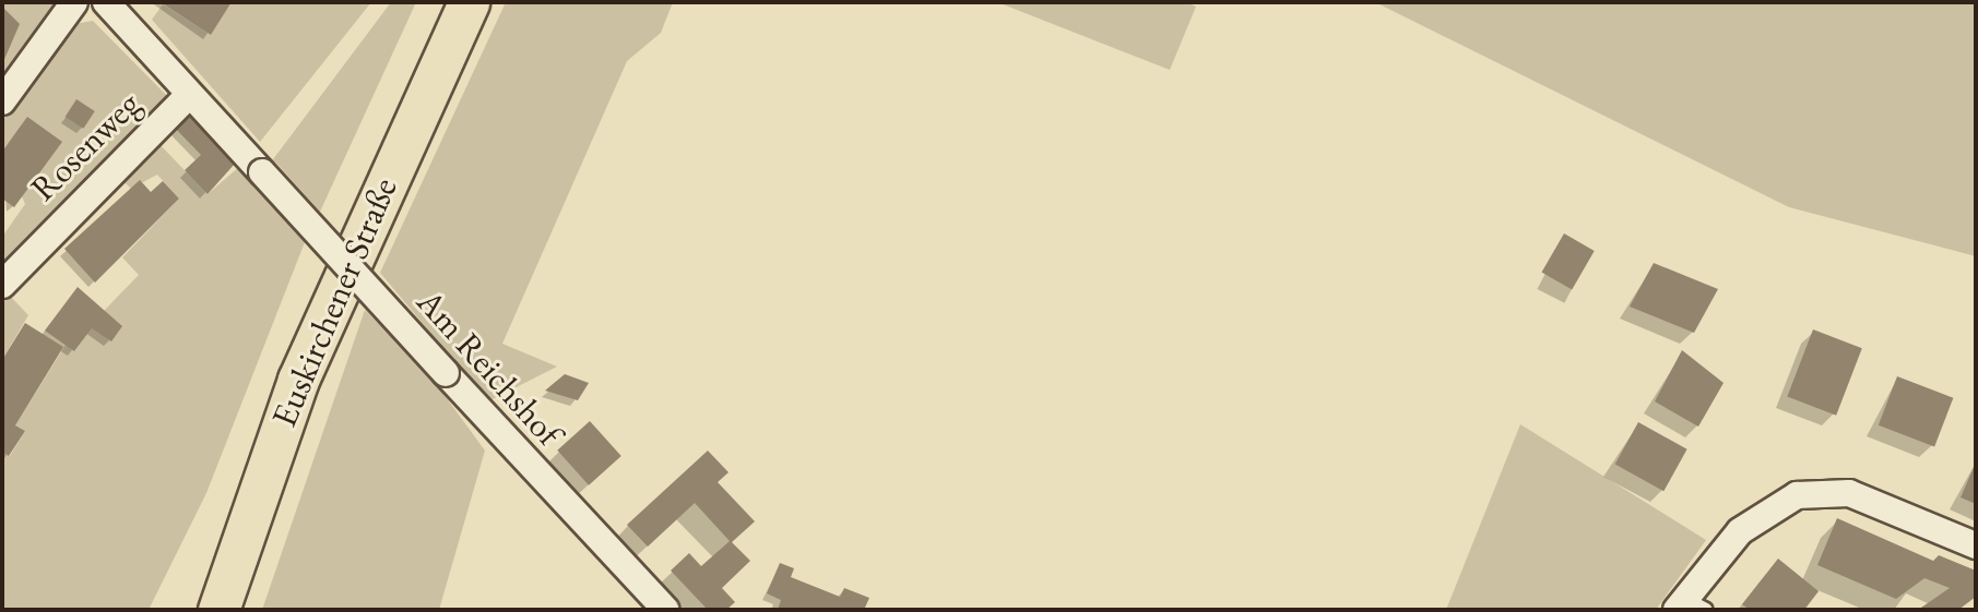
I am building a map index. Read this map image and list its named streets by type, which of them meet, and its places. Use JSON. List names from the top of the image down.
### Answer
{
  "streets": {
    "main road": ["Euskirchener Straße"],
    "street": ["Rosenweg", "Am Reichshof"]
  },
  "crossings": [
    ["Rosenweg", "Am Reichshof"]
  ]
}
